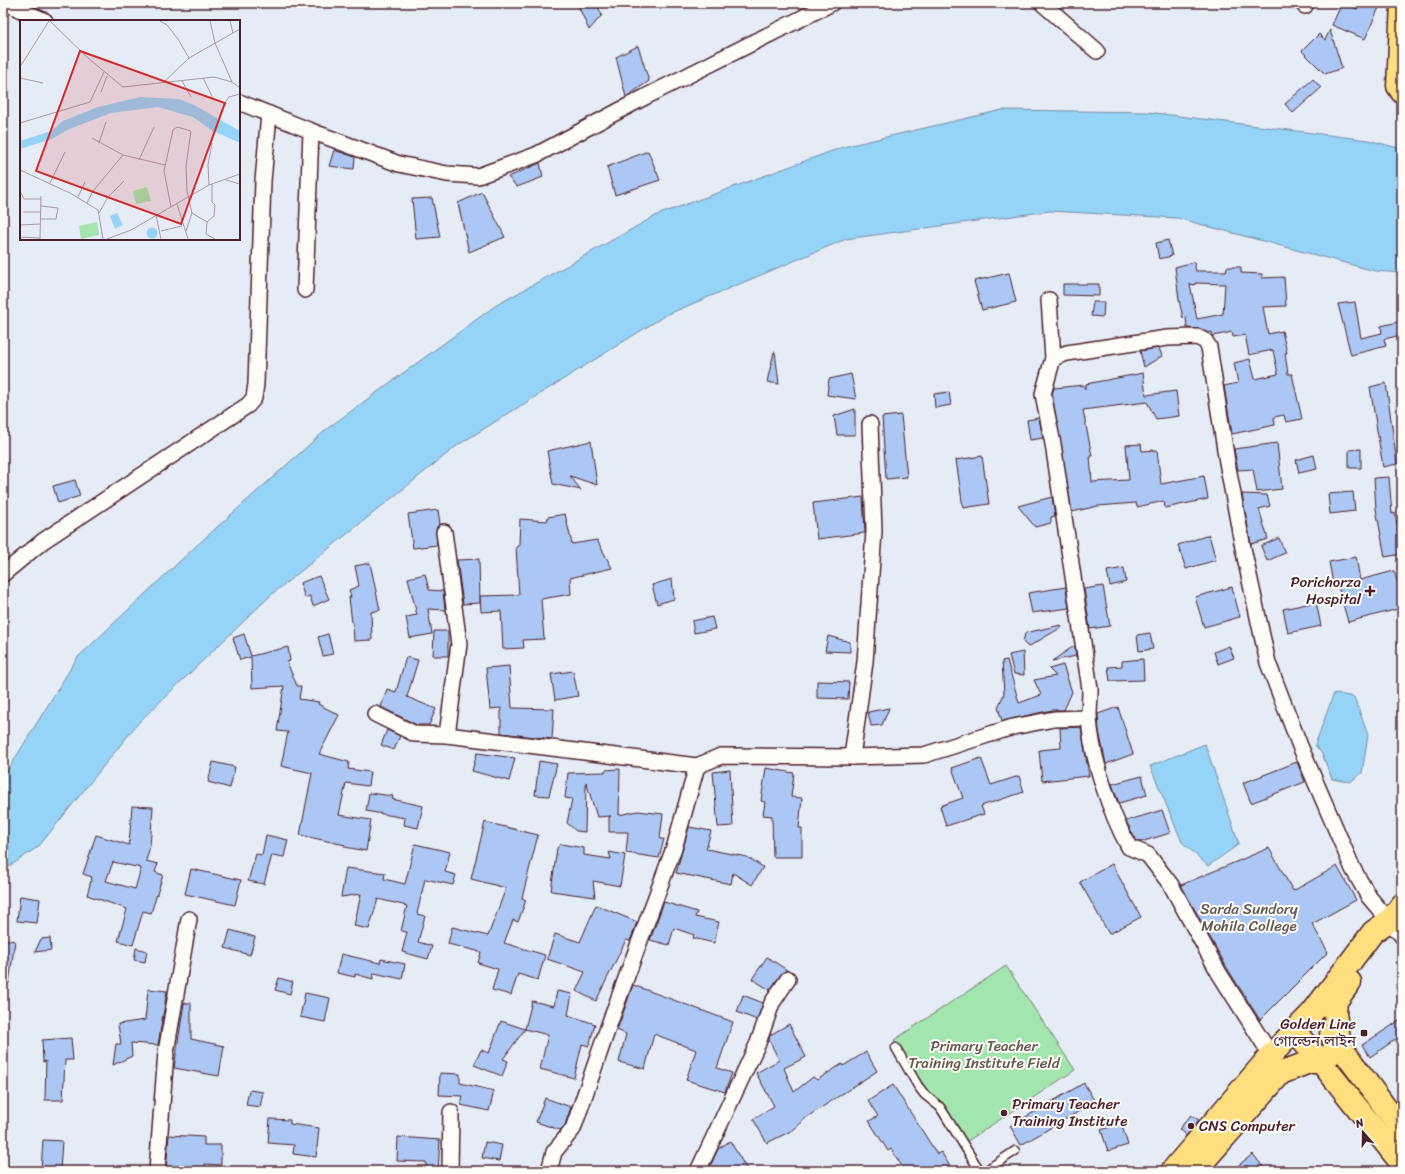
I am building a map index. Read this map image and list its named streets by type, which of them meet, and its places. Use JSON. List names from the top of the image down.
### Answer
{
  "parks": ["Sarda Sundory Mohila College", "Primary Teacher Training Institute Field"],
  "places": {
    "health": ["Porichorza Hospital"],
    "transit": ["Golden Line গোল্ডেন লাইন"],
    "other": ["Primary Teacher Training Institute", "CNS Computer"]
  },
  "north": "top"
}
